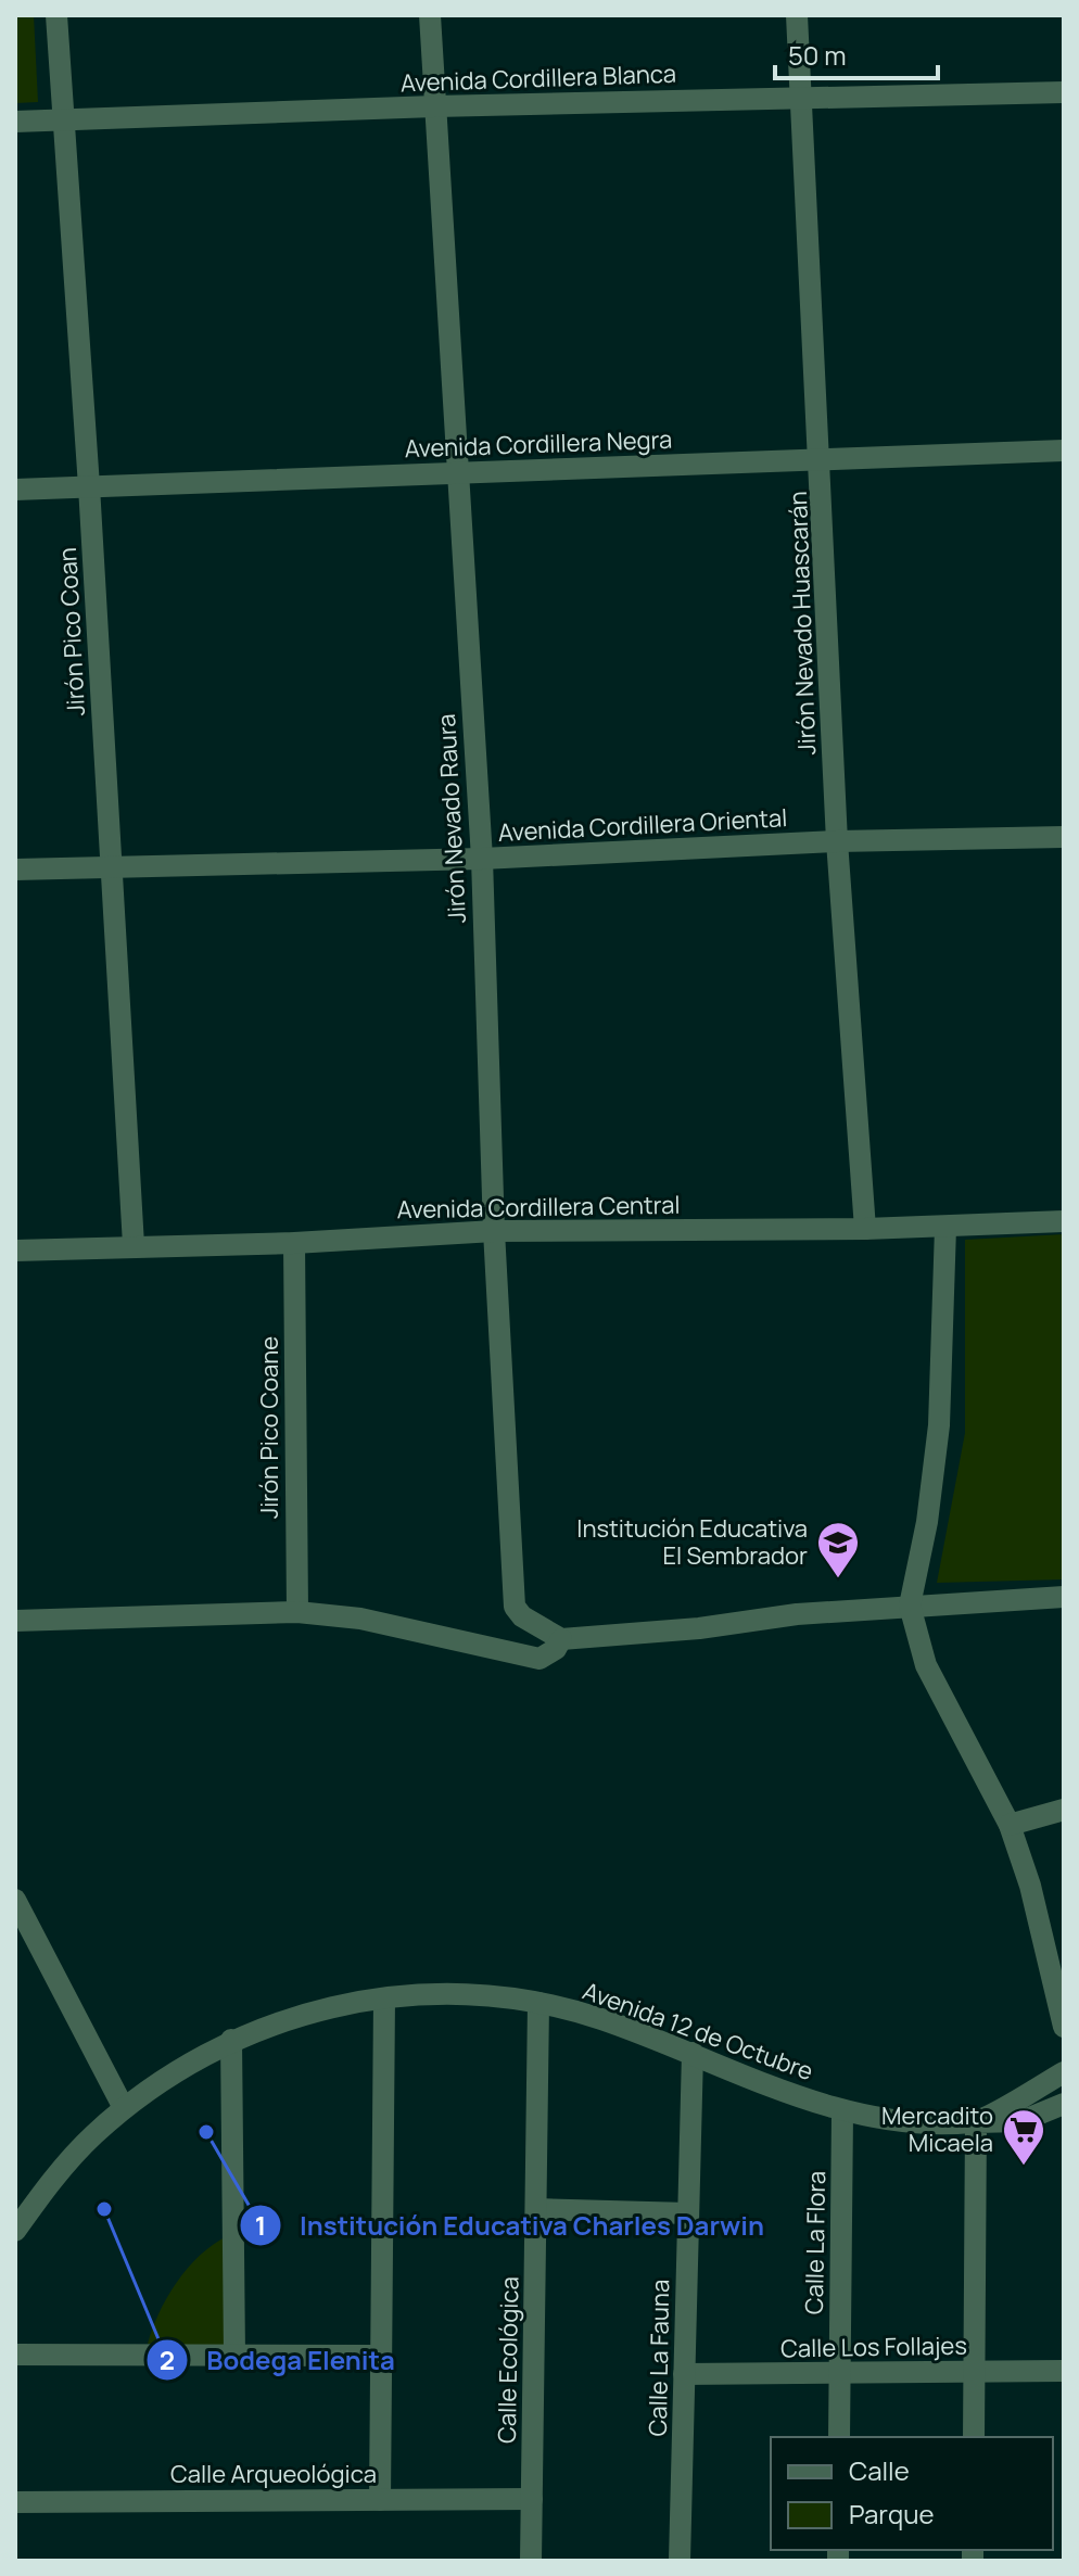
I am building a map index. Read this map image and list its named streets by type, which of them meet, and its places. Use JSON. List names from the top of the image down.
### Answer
{
  "streets": {
    "street": [
      "Avenida Cordillera Blanca",
      "Avenida Cordillera Negra",
      "Jirón Nevado Huascarán",
      "Jirón Pico Coan",
      "Jirón Nevado Raura",
      "Avenida Cordillera Oriental",
      "Avenida Cordillera Central",
      "Jirón Pico Coane",
      "Avenida 12 de Octubre",
      "Calle La Flora",
      "Calle Los Follajes",
      "Calle La Fauna",
      "Calle Ecológica",
      "Calle Arqueológica"
    ]
  },
  "crossings": [
    ["Avenida Cordillera Blanca", "Jirón Nevado Huascarán"],
    ["Avenida Cordillera Blanca", "Jirón Pico Coan"],
    ["Avenida Cordillera Blanca", "Jirón Nevado Raura"],
    ["Avenida Cordillera Negra", "Jirón Nevado Huascarán"],
    ["Avenida Cordillera Negra", "Jirón Pico Coan"],
    ["Avenida Cordillera Negra", "Jirón Nevado Raura"],
    ["Jirón Nevado Huascarán", "Avenida Cordillera Oriental"],
    ["Jirón Nevado Huascarán", "Avenida Cordillera Central"],
    ["Jirón Pico Coan", "Avenida Cordillera Oriental"],
    ["Jirón Pico Coan", "Avenida Cordillera Central"],
    ["Jirón Nevado Raura", "Avenida Cordillera Oriental"],
    ["Jirón Nevado Raura", "Avenida Cordillera Central"],
    ["Avenida Cordillera Central", "Jirón Pico Coane"],
    ["Avenida 12 de Octubre", "Calle La Flora"],
    ["Avenida 12 de Octubre", "Calle La Fauna"],
    ["Avenida 12 de Octubre", "Calle Ecológica"],
    ["Calle La Flora", "Calle Los Follajes"],
    ["Calle Los Follajes", "Calle La Fauna"],
    ["Calle Ecológica", "Calle Arqueológica"]
  ],
  "places": {
    "school or university": ["Institución Educativa El Sembrador"],
    "other": ["Institución Educativa Charles Darwin", "Bodega Elenita"],
    "supermarket": ["Mercadito Micaela"]
  },
  "legend": ["Calle", "Parque"],
  "scale_bar": "50 m"
}
